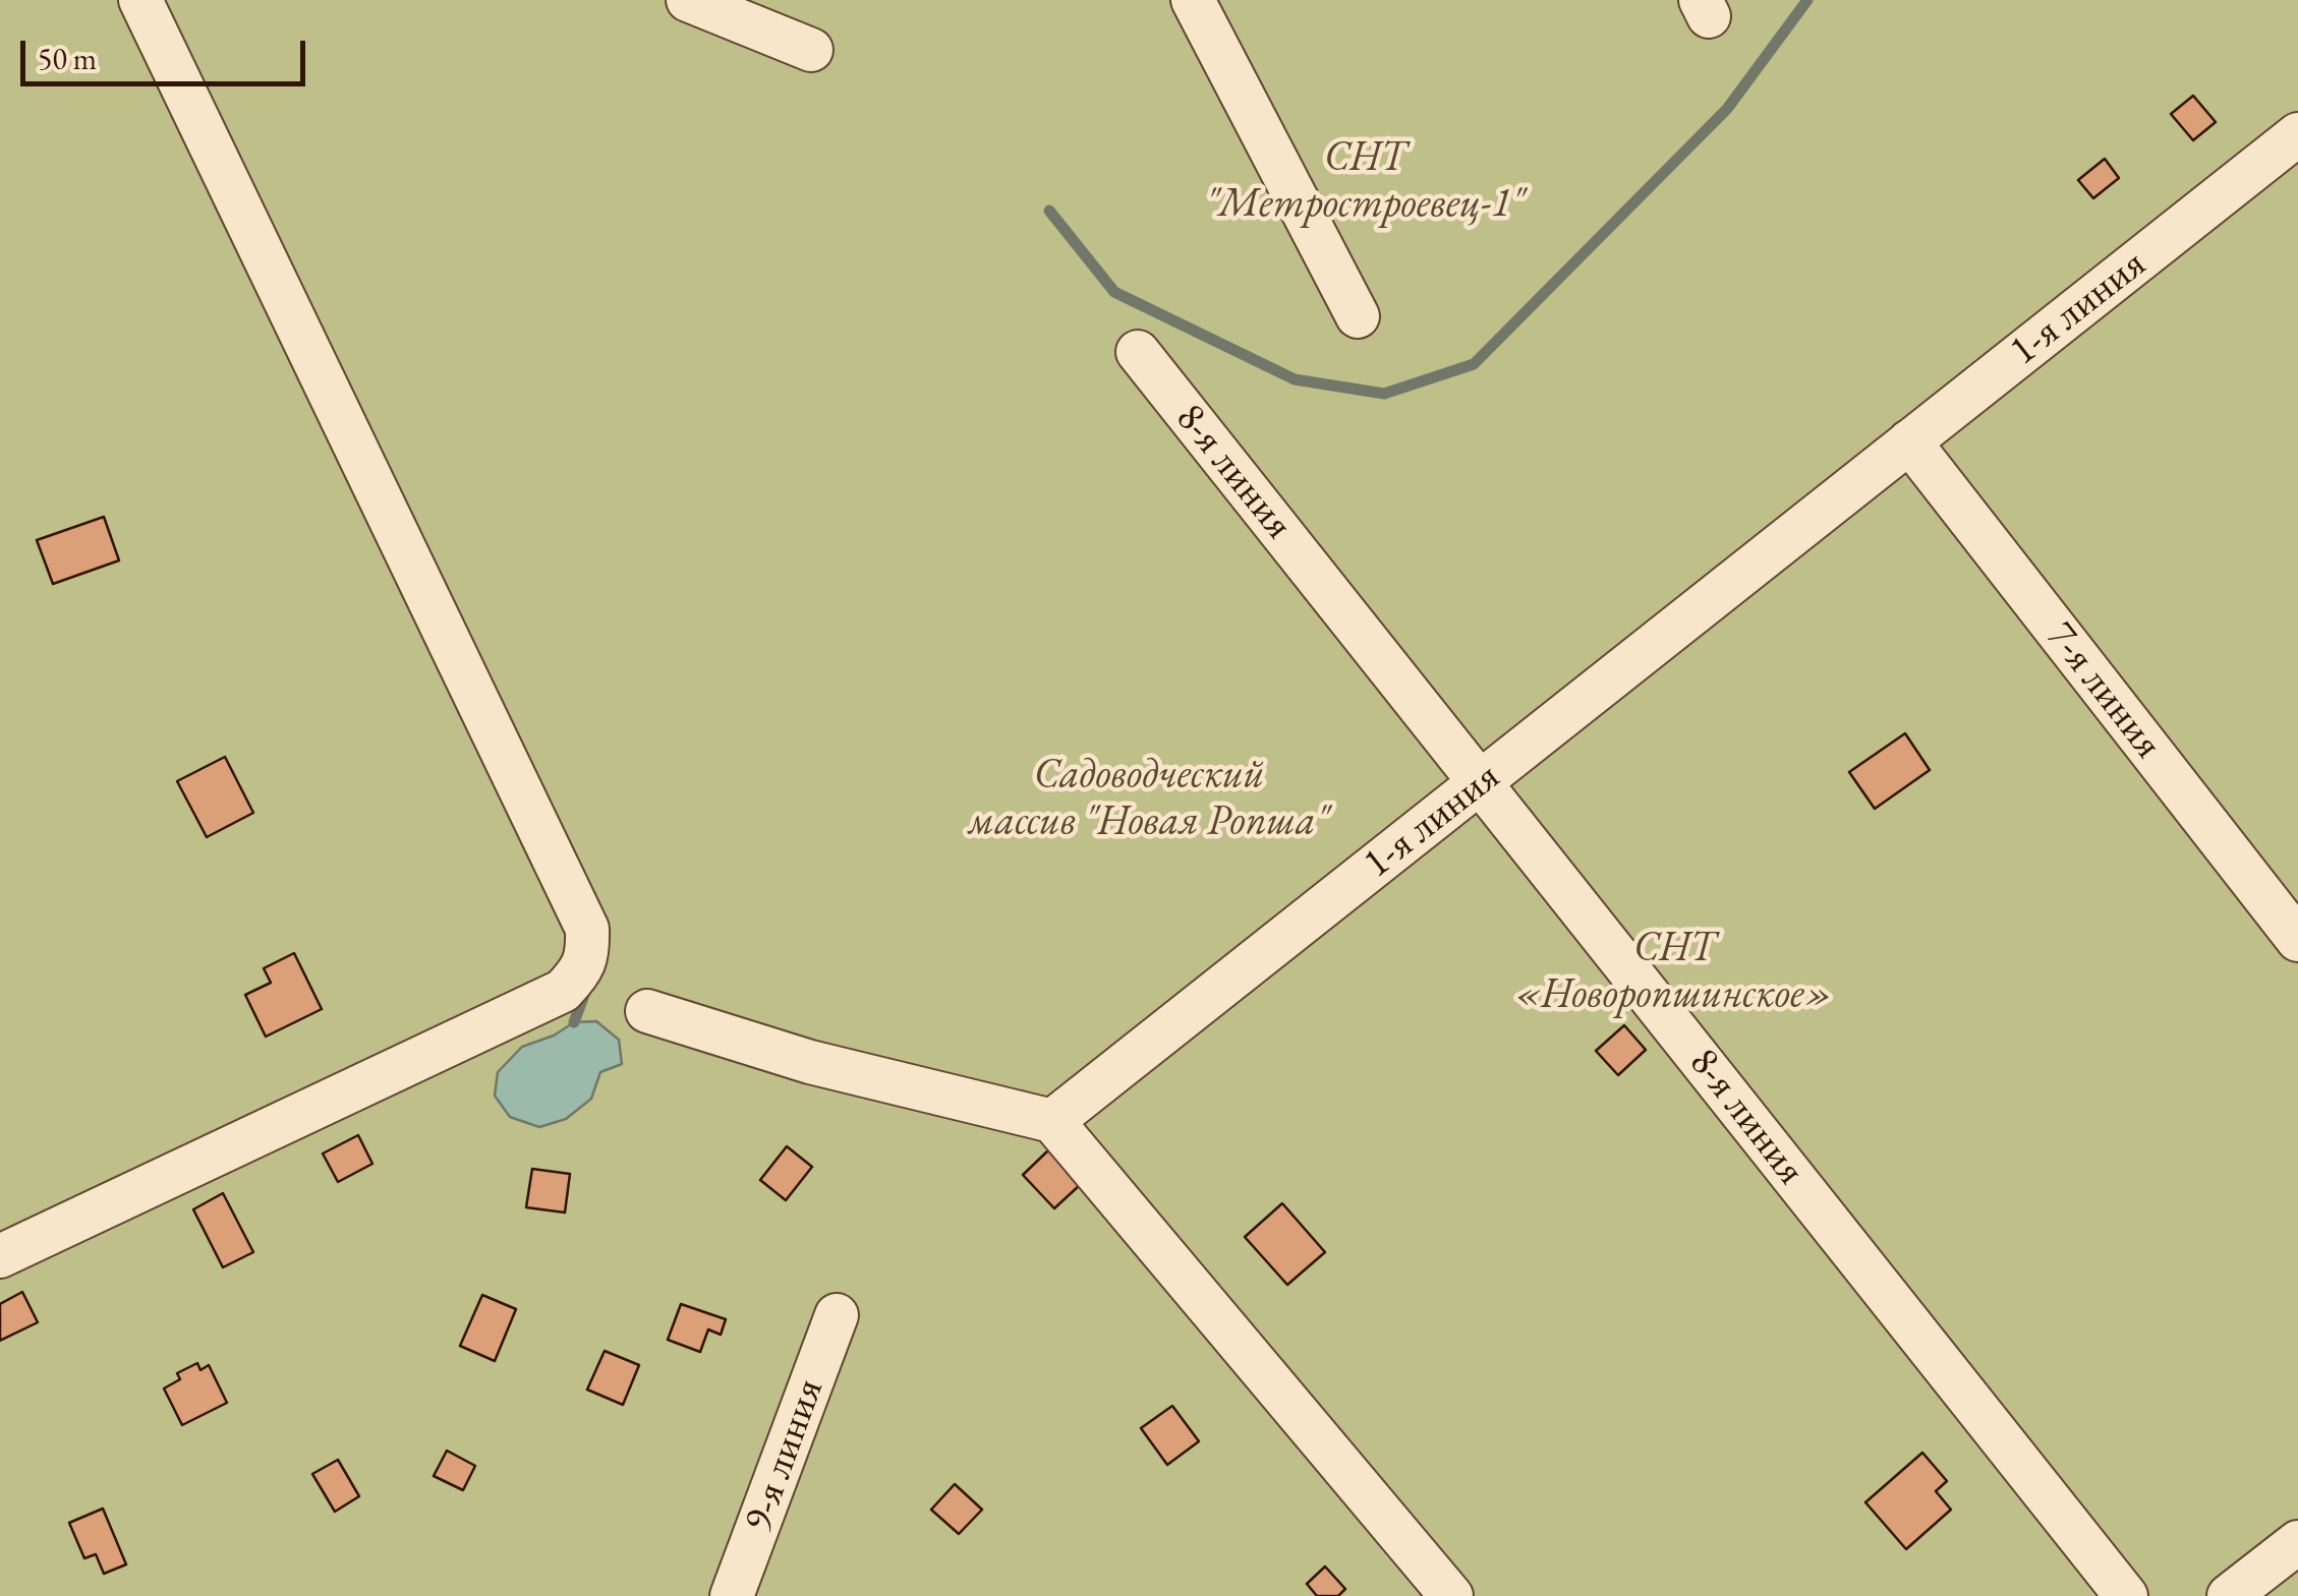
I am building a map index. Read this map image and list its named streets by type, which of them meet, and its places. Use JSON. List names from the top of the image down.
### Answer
{
  "streets": {
    "street": [
      "1-я линия",
      "8-я линия",
      "7-я линия",
      "9-я линия"
    ]
  },
  "crossings": [
    ["1-я линия", "8-я линия"],
    ["1-я линия", "7-я линия"]
  ],
  "parks": ["СНТ \"Метростроевец-1\"", "Садоводческий массив \"Новая Ропша\"", "СНТ «Новоропшинское»"],
  "scale_bar": "50 m"
}
